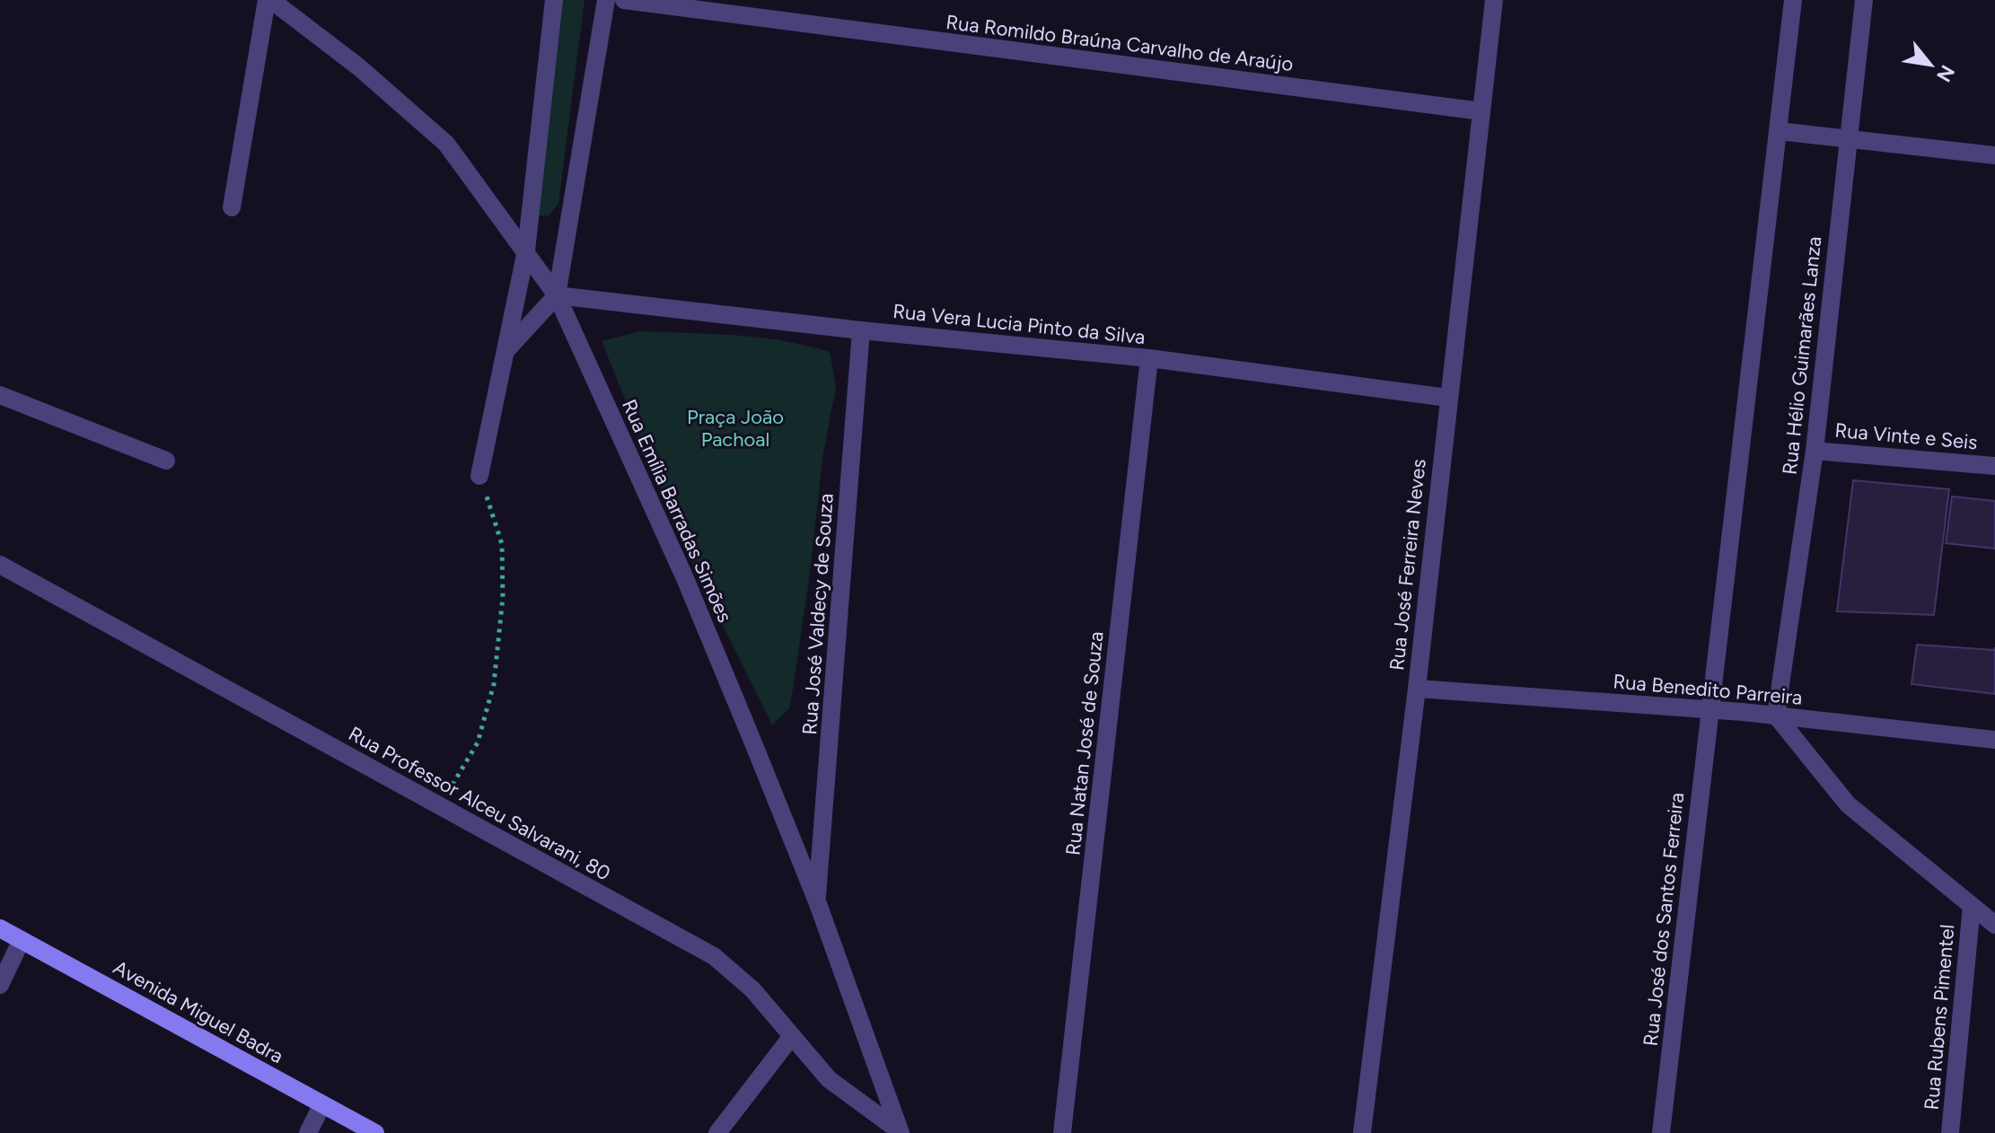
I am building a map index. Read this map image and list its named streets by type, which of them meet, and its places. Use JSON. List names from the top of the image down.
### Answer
{
  "streets": {
    "main road": ["Avenida Miguel Badra"],
    "street": [
      "Rua Romildo Braúna Carvalho de Araújo",
      "Rua Vera Lucia Pinto da Silva",
      "Rua Hélio Guimarães Lanza",
      "Rua Vinte e Seis",
      "Rua Emília Barradas Simões",
      "Rua José Ferreira Neves",
      "Rua José Valdecy de Souza",
      "Rua Benedito Parreira",
      "Rua Natan José de Souza",
      "Rua Professor Alceu Salvarani, 80",
      "Rua José dos Santos Ferreira",
      "Rua Rubens Pimentel"
    ]
  },
  "crossings": [
    ["Rua Romildo Braúna Carvalho de Araújo", "Rua José Ferreira Neves"],
    ["Rua Vera Lucia Pinto da Silva", "Rua Emília Barradas Simões"],
    ["Rua Vera Lucia Pinto da Silva", "Rua José Ferreira Neves"],
    ["Rua Vera Lucia Pinto da Silva", "Rua José Valdecy de Souza"],
    ["Rua Vera Lucia Pinto da Silva", "Rua Natan José de Souza"],
    ["Rua Hélio Guimarães Lanza", "Rua Vinte e Seis"],
    ["Rua Hélio Guimarães Lanza", "Rua Benedito Parreira"],
    ["Rua Emília Barradas Simões", "Rua José Valdecy de Souza"],
    ["Rua Emília Barradas Simões", "Rua Professor Alceu Salvarani, 80"],
    ["Rua José Ferreira Neves", "Rua Benedito Parreira"],
    ["Rua Benedito Parreira", "Rua José dos Santos Ferreira"]
  ],
  "parks": ["Praça João Pachoal"],
  "north": "bottom right"
}
